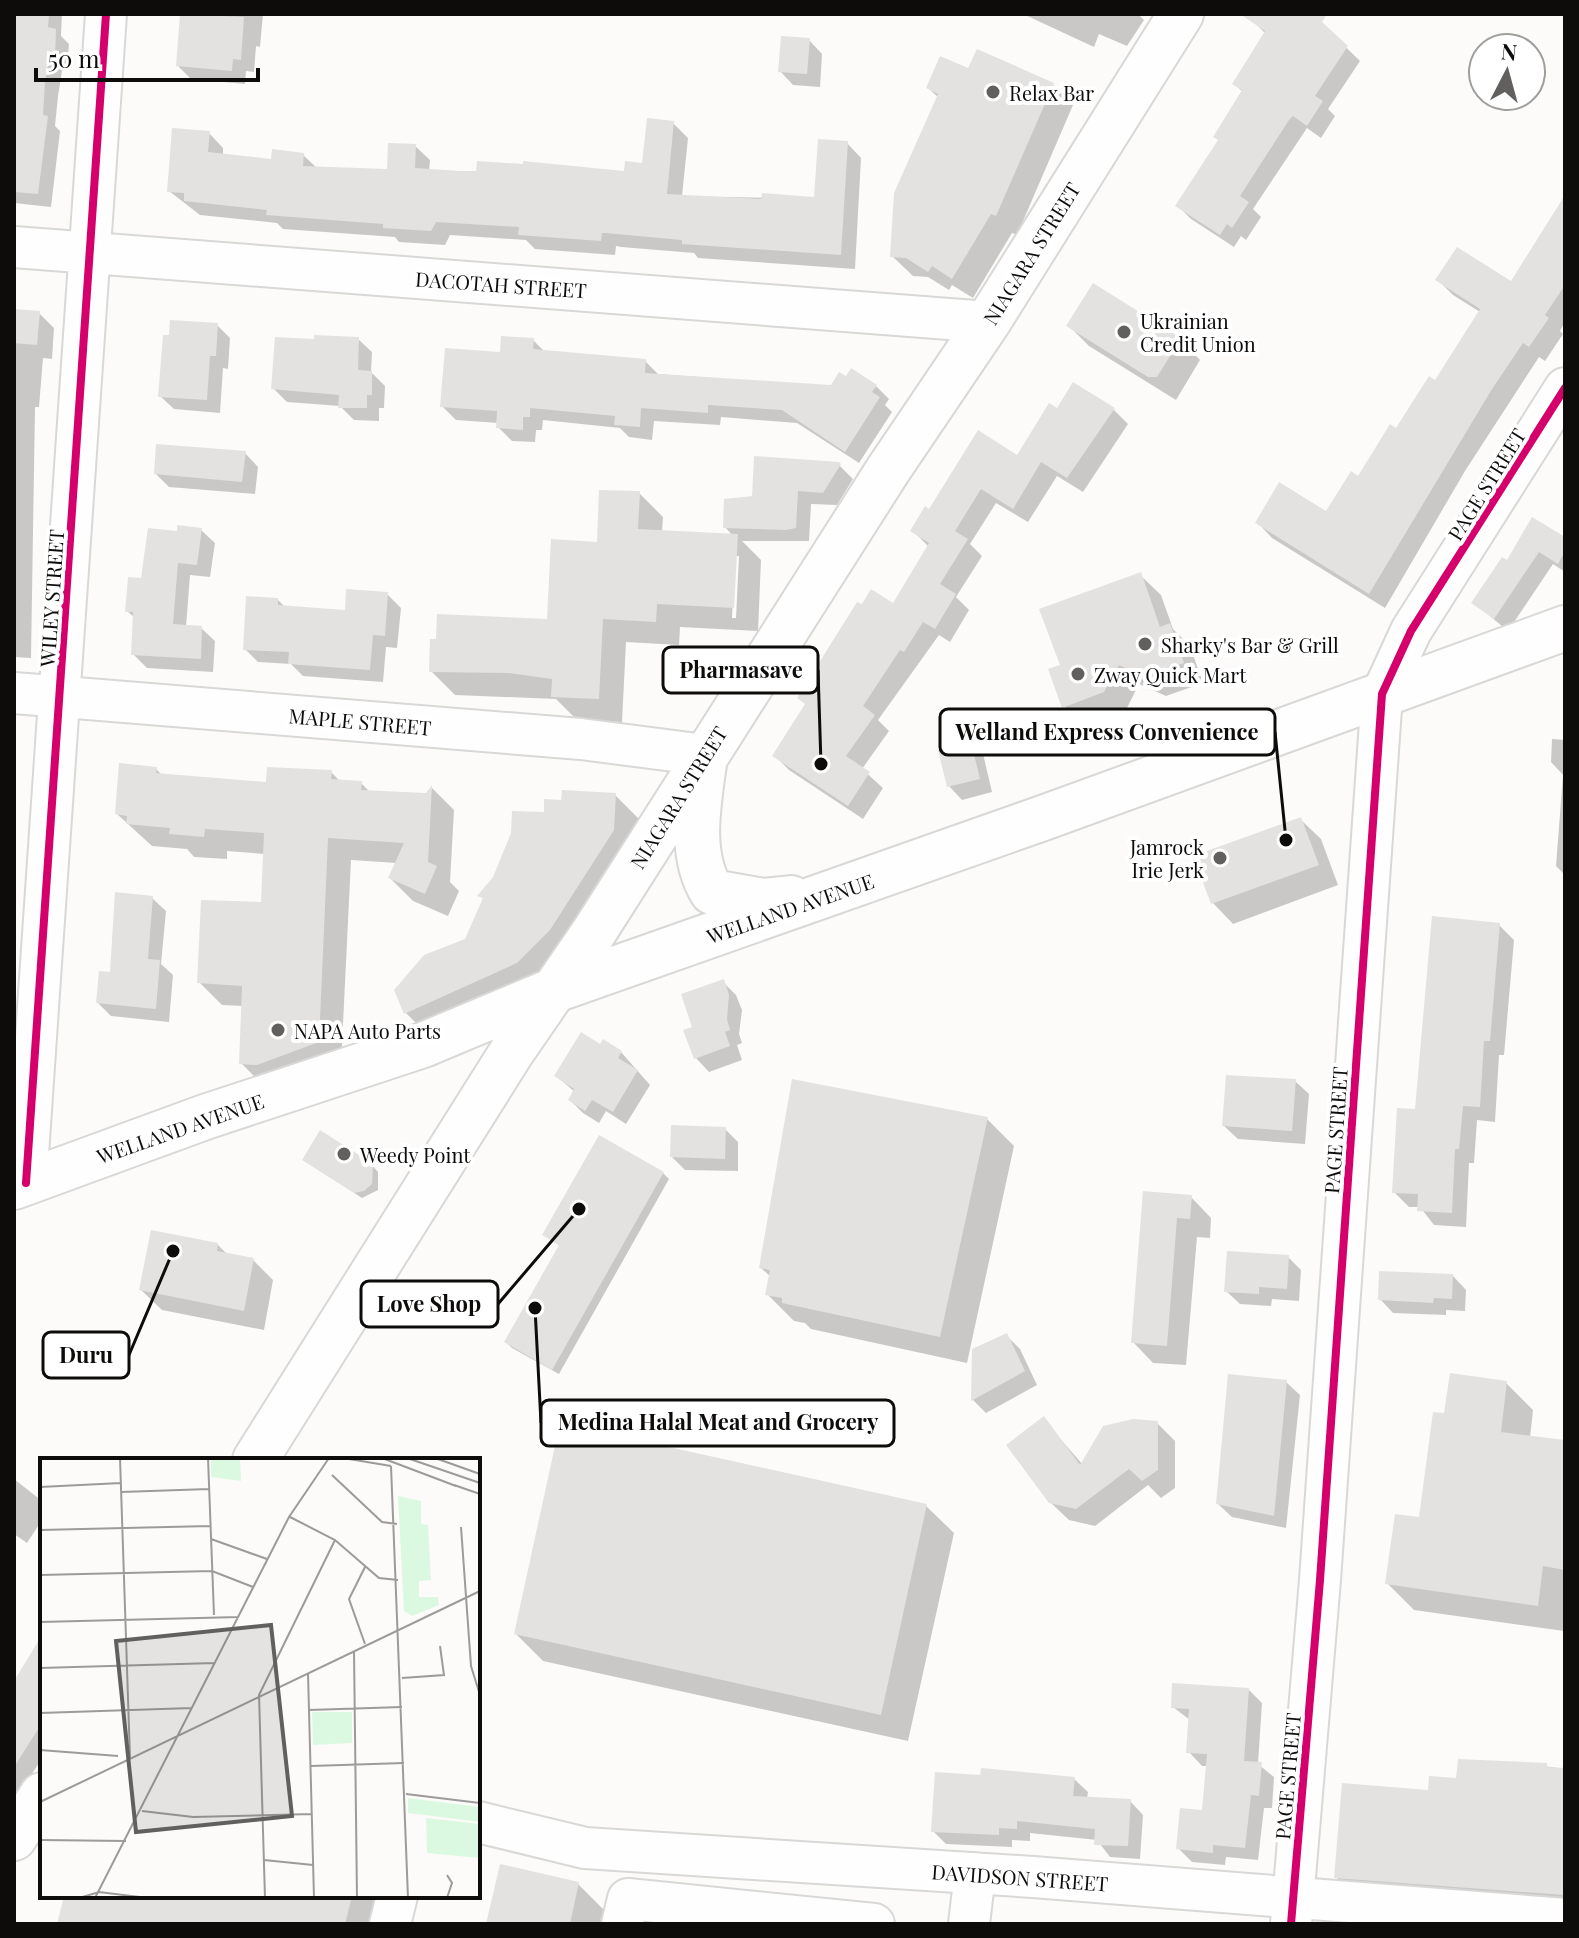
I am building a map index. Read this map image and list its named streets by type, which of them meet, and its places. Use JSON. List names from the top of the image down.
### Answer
{
  "streets": {
    "main road": ["NIAGARA STREET", "WELLAND AVENUE"],
    "street": [
      "DACOTAH STREET",
      "PAGE STREET",
      "WILEY STREET",
      "MAPLE STREET",
      "DAVIDSON STREET"
    ]
  },
  "crossings": [
    ["NIAGARA STREET", "DACOTAH STREET"],
    ["NIAGARA STREET", "MAPLE STREET"],
    ["NIAGARA STREET", "WELLAND AVENUE"],
    ["DACOTAH STREET", "WILEY STREET"],
    ["PAGE STREET", "WELLAND AVENUE"],
    ["PAGE STREET", "DAVIDSON STREET"],
    ["WILEY STREET", "MAPLE STREET"],
    ["WILEY STREET", "WELLAND AVENUE"]
  ],
  "places": [
    "Relax Bar",
    "Ukrainian Credit Union",
    "Sharky's Bar & Grill",
    "Zway Quick Mart",
    "Pharmasave",
    "Welland Express Convenience",
    "Jamrock Irie Jerk",
    "NAPA Auto Parts",
    "Weedy Point",
    "Love Shop",
    "Duru",
    "Medina Halal Meat and Grocery"
  ],
  "scale_bar": "50 m",
  "north": "top"
}
